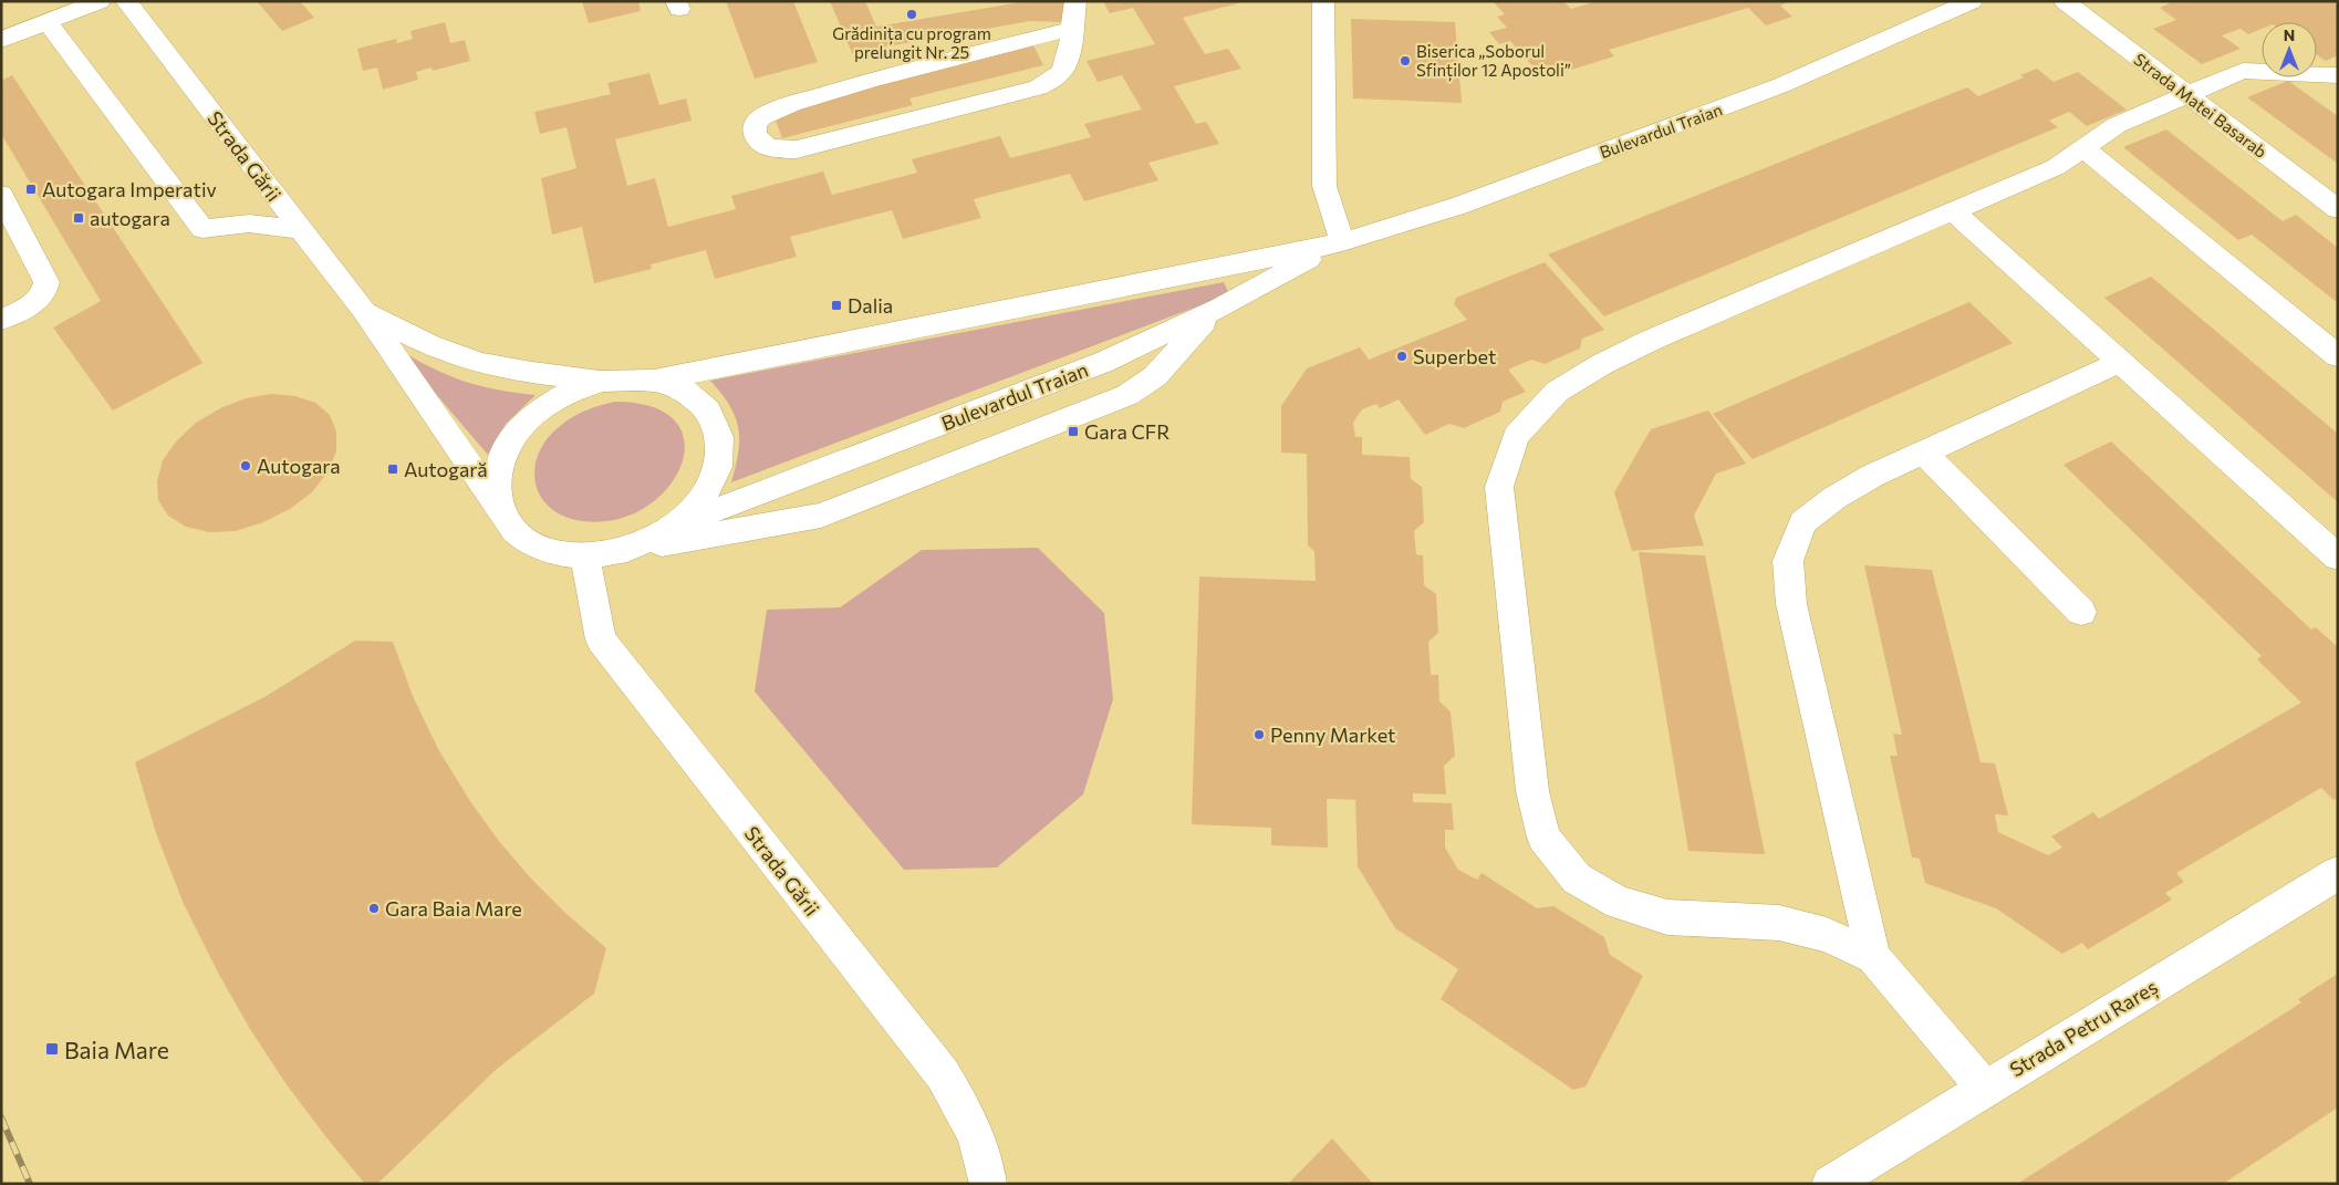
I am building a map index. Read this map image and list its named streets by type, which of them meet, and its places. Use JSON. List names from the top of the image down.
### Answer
{
  "streets": {
    "street": [
      "Strada Matei Basarab",
      "Bulevardul Traian",
      "Strada Gării",
      "Strada Petru Rareș"
    ]
  },
  "crossings": [
    ["Bulevardul Traian", "Strada Gării"]
  ],
  "places": {
    "other": [
      "Grădinița cu program prelungit Nr. 25",
      "Biserica „Soborul Sfinților 12 Apostoli”",
      "Superbet",
      "Autogara",
      "Penny Market",
      "Gara Baia Mare"
    ],
    "transit": [
      "Autogara Imperativ",
      "autogara",
      "Dalia",
      "Gara CFR",
      "Autogară",
      "Baia Mare"
    ]
  },
  "north": "top"
}
